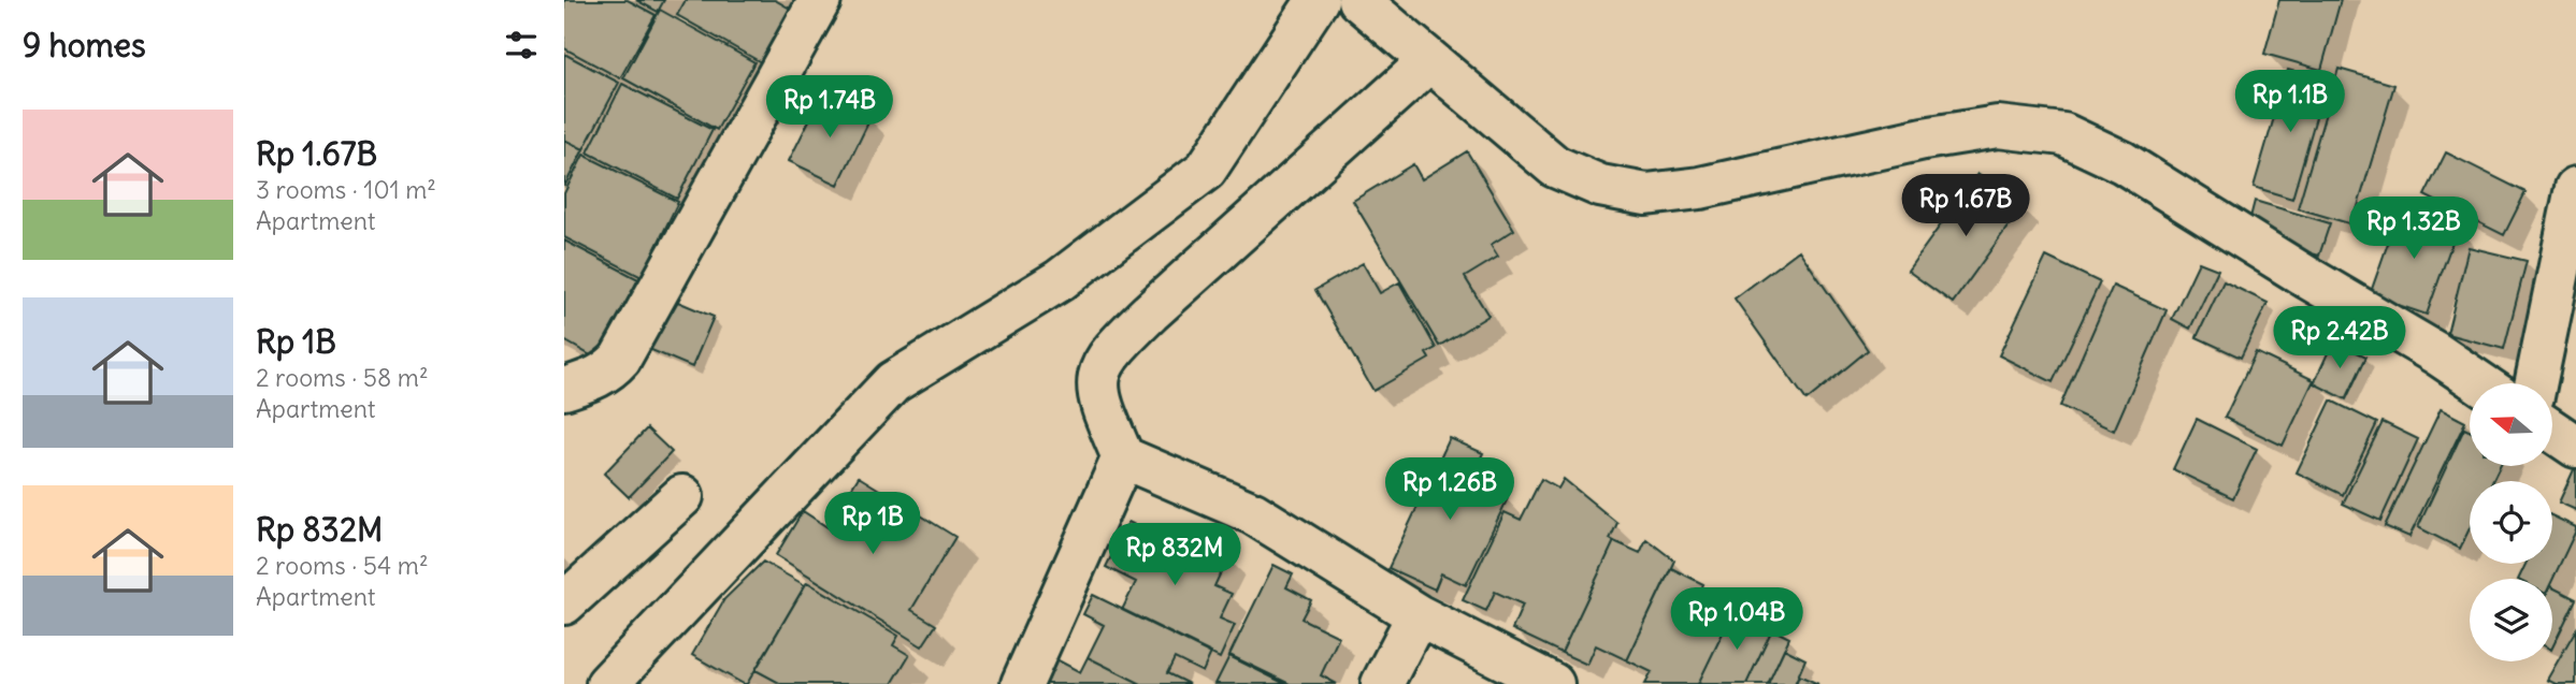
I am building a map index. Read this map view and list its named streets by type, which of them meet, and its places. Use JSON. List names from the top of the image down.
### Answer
{
  "north": "left",
  "page": {
    "heading": "9 homes",
    "price": [
      "Rp 1.1B",
      "Rp 1.74B",
      "Rp 1.67B",
      "Rp 1.32B",
      "Rp 2.42B",
      "Rp 1.26B",
      "Rp 1B",
      "Rp 832M",
      "Rp 1.04B"
    ],
    "list": [
      {
        "name": "Rp 1.67B",
        "note": "3 rooms · 101 m² · Apartment"
      },
      {
        "name": "Rp 1B",
        "note": "2 rooms · 58 m² · Apartment"
      },
      {
        "name": "Rp 832M",
        "note": "2 rooms · 54 m² · Apartment"
      }
    ]
  }
}
